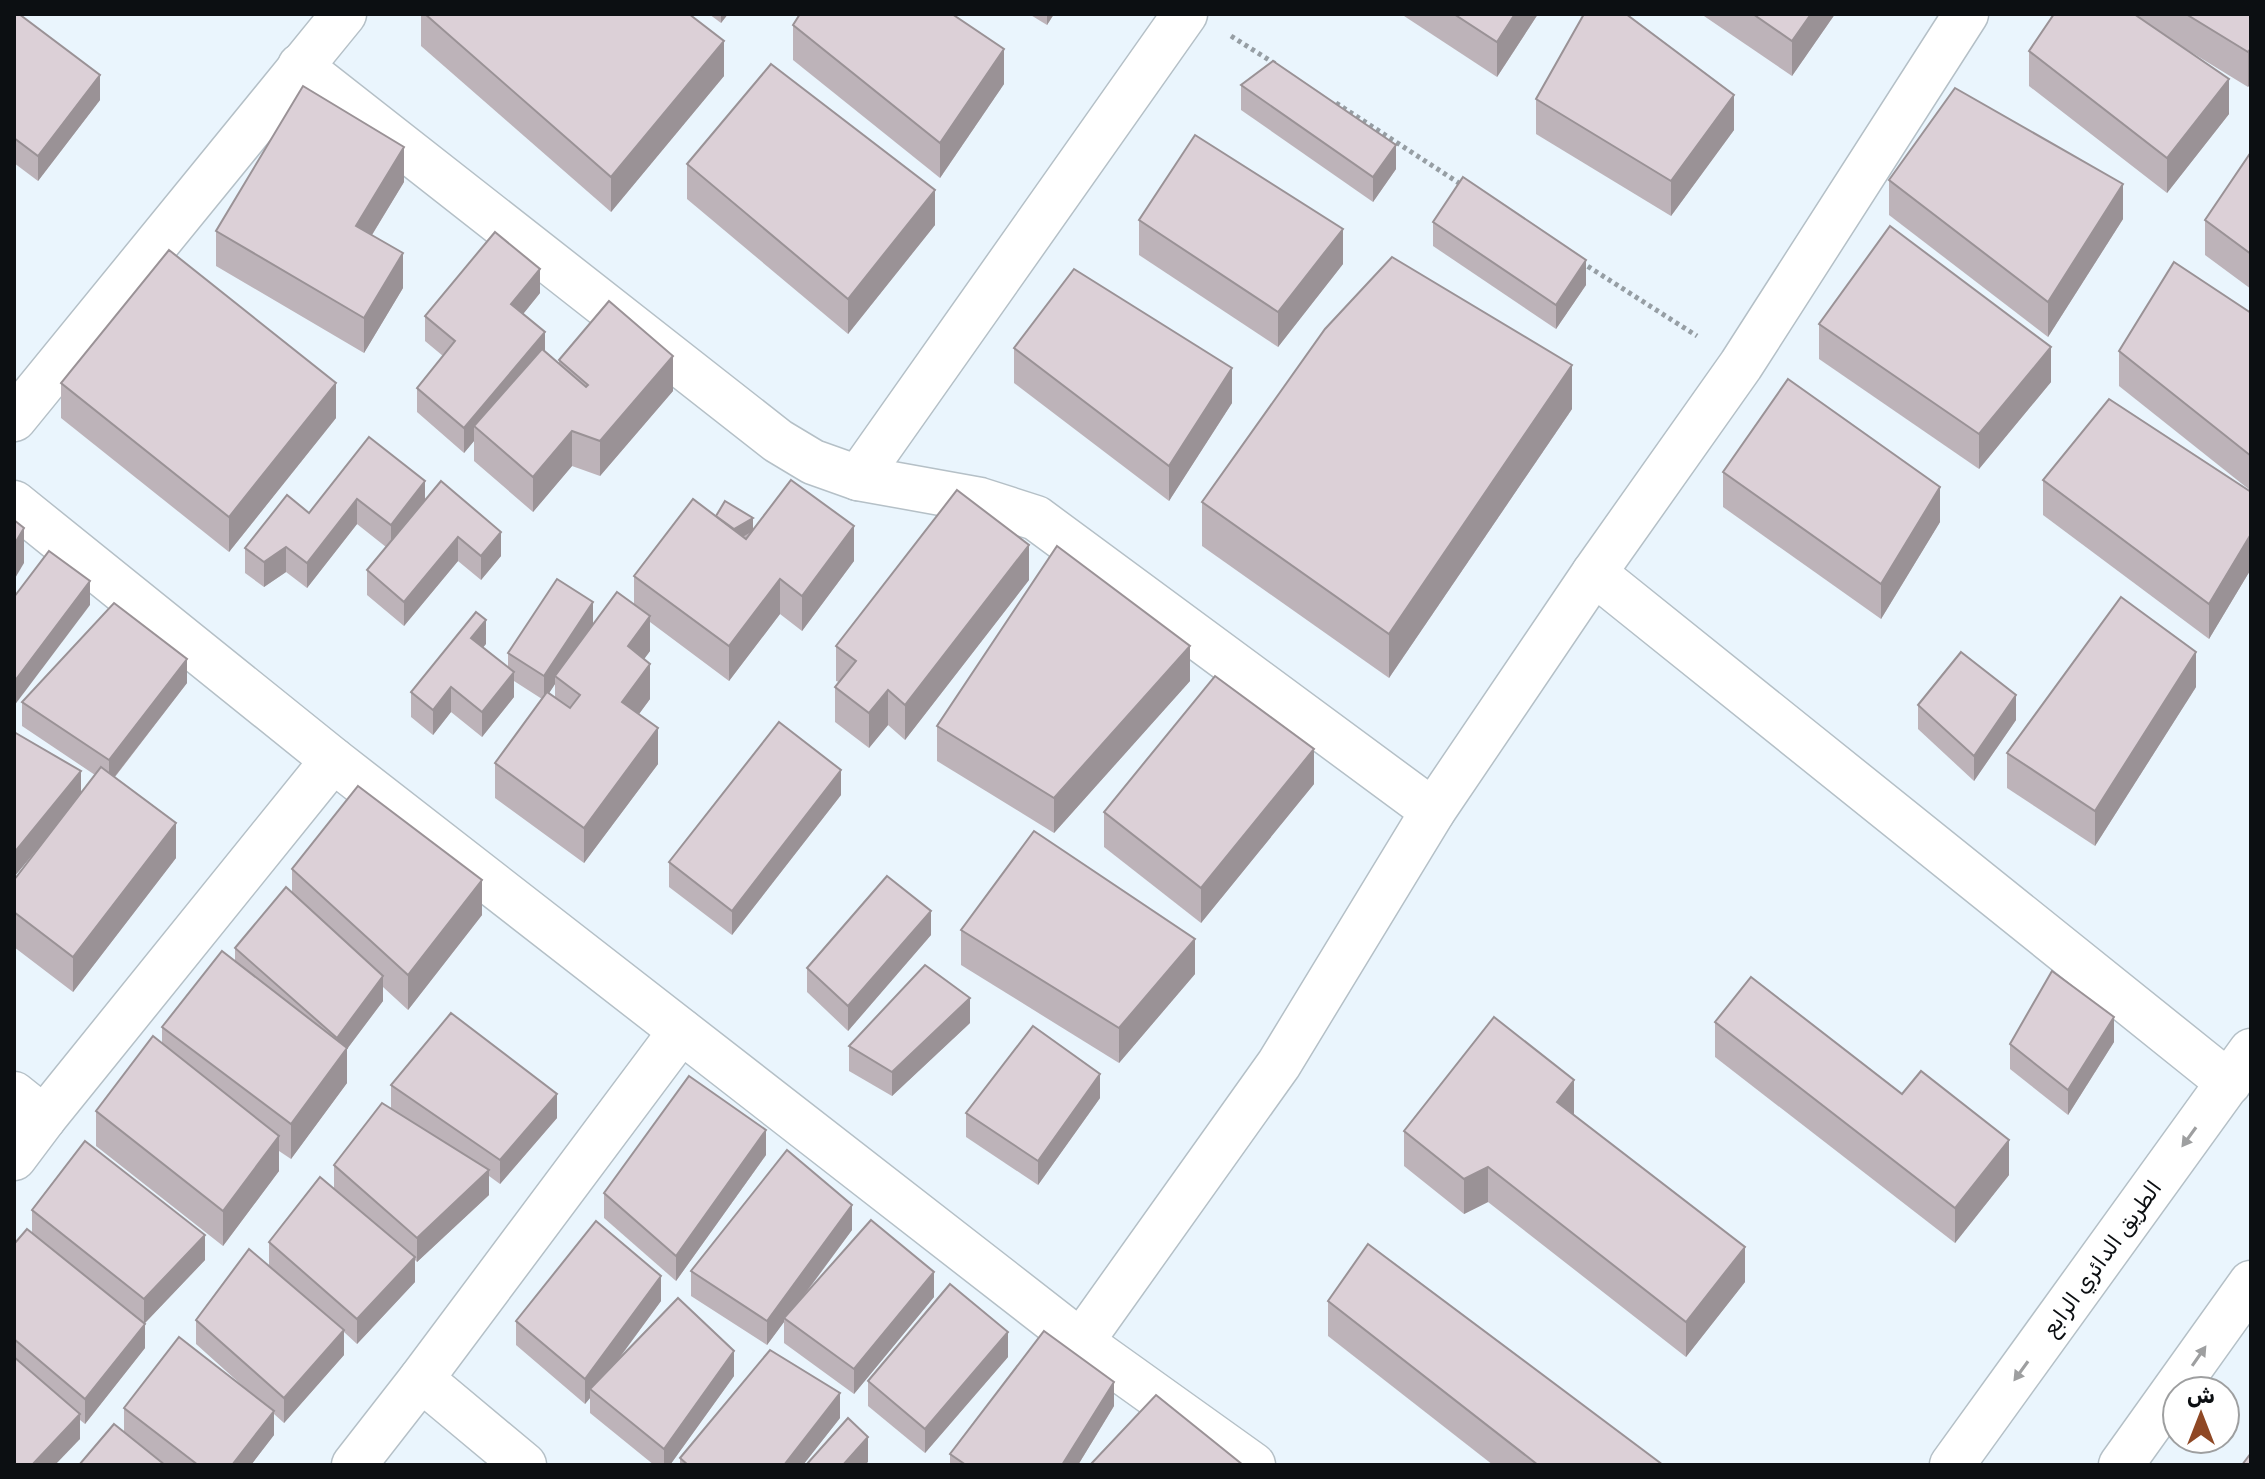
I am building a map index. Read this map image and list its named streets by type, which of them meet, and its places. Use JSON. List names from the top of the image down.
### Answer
{
  "streets": {
    "street": ["الطريق الدائري الرابع"]
  },
  "north": "top"
}
